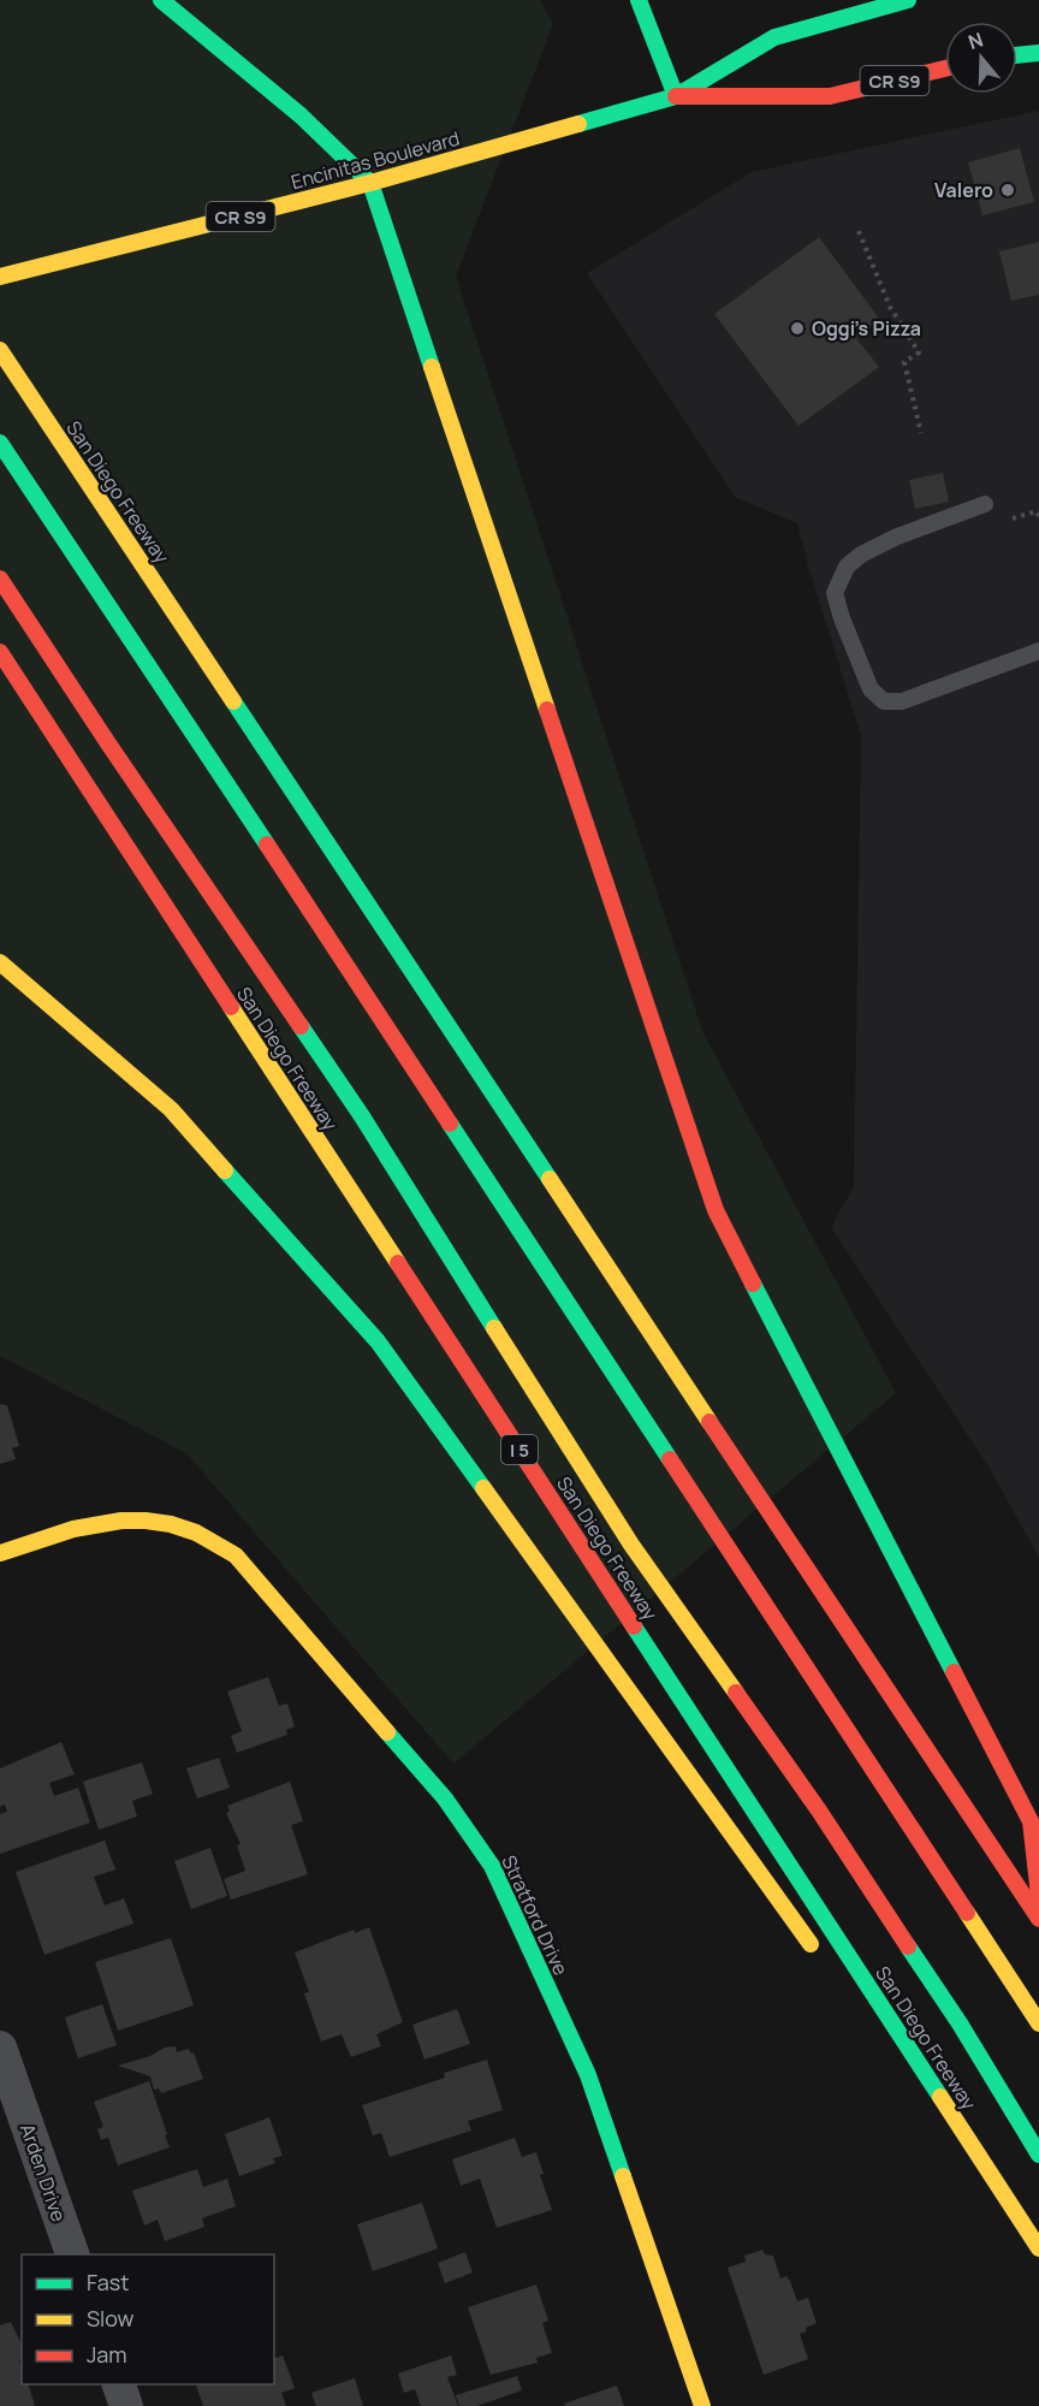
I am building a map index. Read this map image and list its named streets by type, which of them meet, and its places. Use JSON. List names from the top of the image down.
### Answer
{
  "streets": {
    "main road": [
      "CR S9",
      "Encinitas Boulevard",
      "San Diego Freeway",
      "I 5",
      "Stratford Drive"
    ],
    "street": ["Arden Drive"]
  },
  "places": ["Valero", "Oggi's Pizza"],
  "legend": ["Fast", "Slow", "Jam"],
  "north": "top"
}
